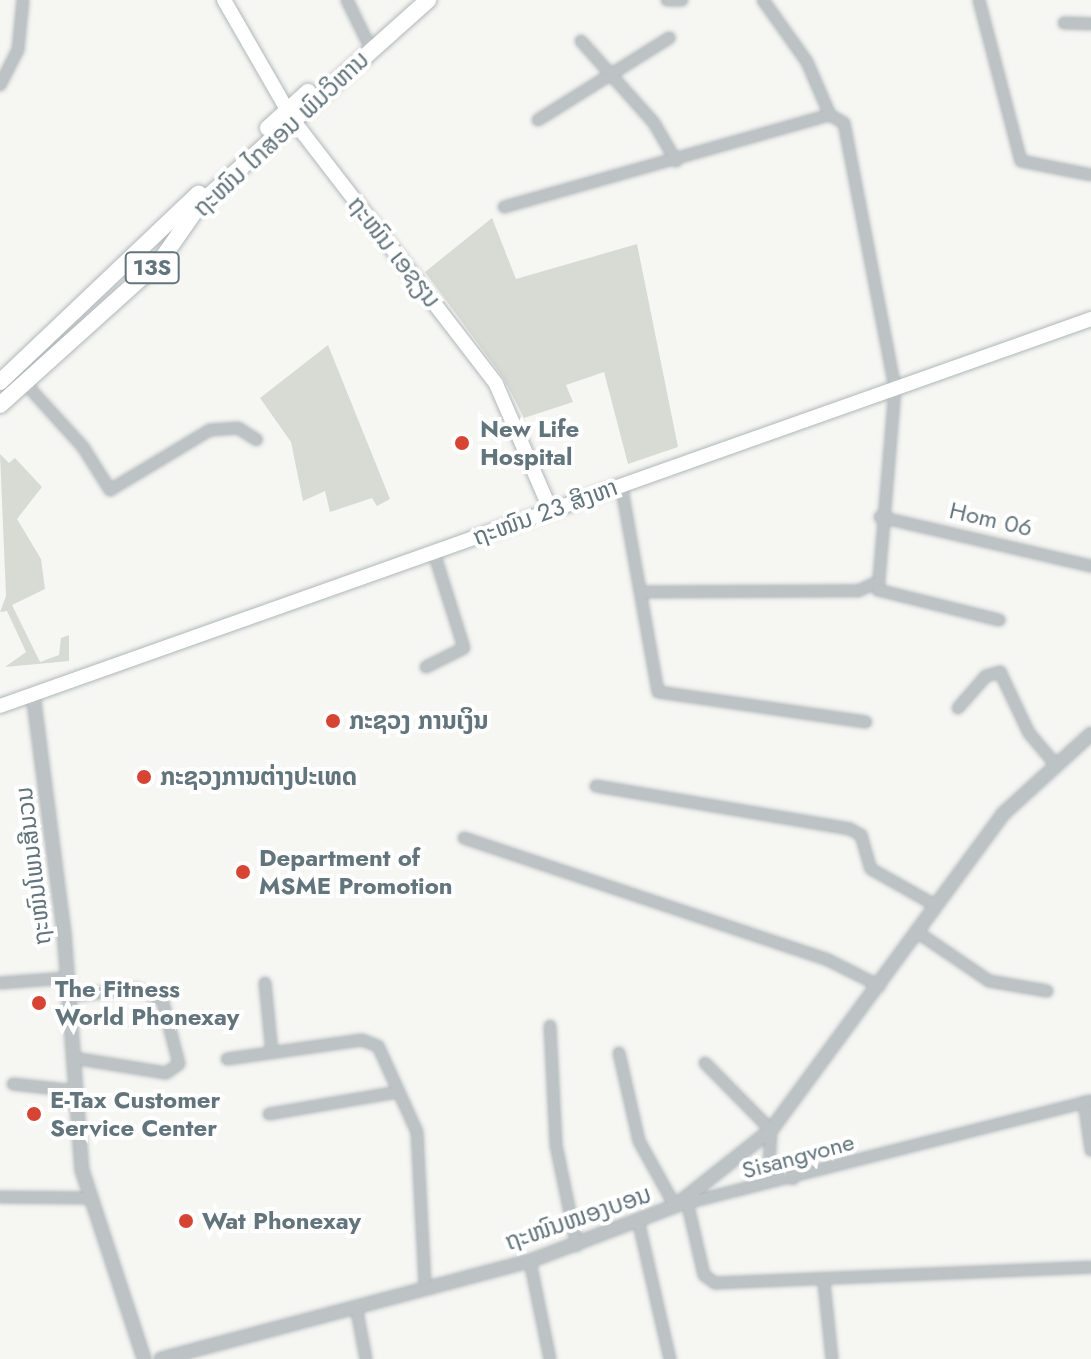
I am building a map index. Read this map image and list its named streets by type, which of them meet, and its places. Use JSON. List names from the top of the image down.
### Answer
{
  "streets": {
    "highway": ["ຖະໜົນ ໄກສອນ ພົມວິຫານ", "13S"],
    "main road": ["ຖະໜົນ ເອຊຽນ", "ຖະໜົນ 23 ສິງຫາ"],
    "street": [
      "Hom 06",
      "ຖະໜົນໂພນສີນວນ",
      "Sisangvone",
      "ຖະໜົນໜອງບອນ"
    ]
  },
  "crossings": [
    ["ຖະໜົນ ໄກສອນ ພົມວິຫານ", "ຖະໜົນ ເອຊຽນ"],
    ["ຖະໜົນ ເອຊຽນ", "ຖະໜົນ 23 ສິງຫາ"],
    ["ຖະໜົນ 23 ສິງຫາ", "ຖະໜົນໂພນສີນວນ"],
    ["Sisangvone", "ຖະໜົນໜອງບອນ"]
  ],
  "places": [
    "New Life Hospital",
    "ກະຊວງ ການເງິນ",
    "ກະຊວງການຕ່າງປະເທດ",
    "Department of MSME Promotion",
    "The Fitness World Phonexay",
    "E-Tax Customer Service Center",
    "Wat Phonexay"
  ]
}
